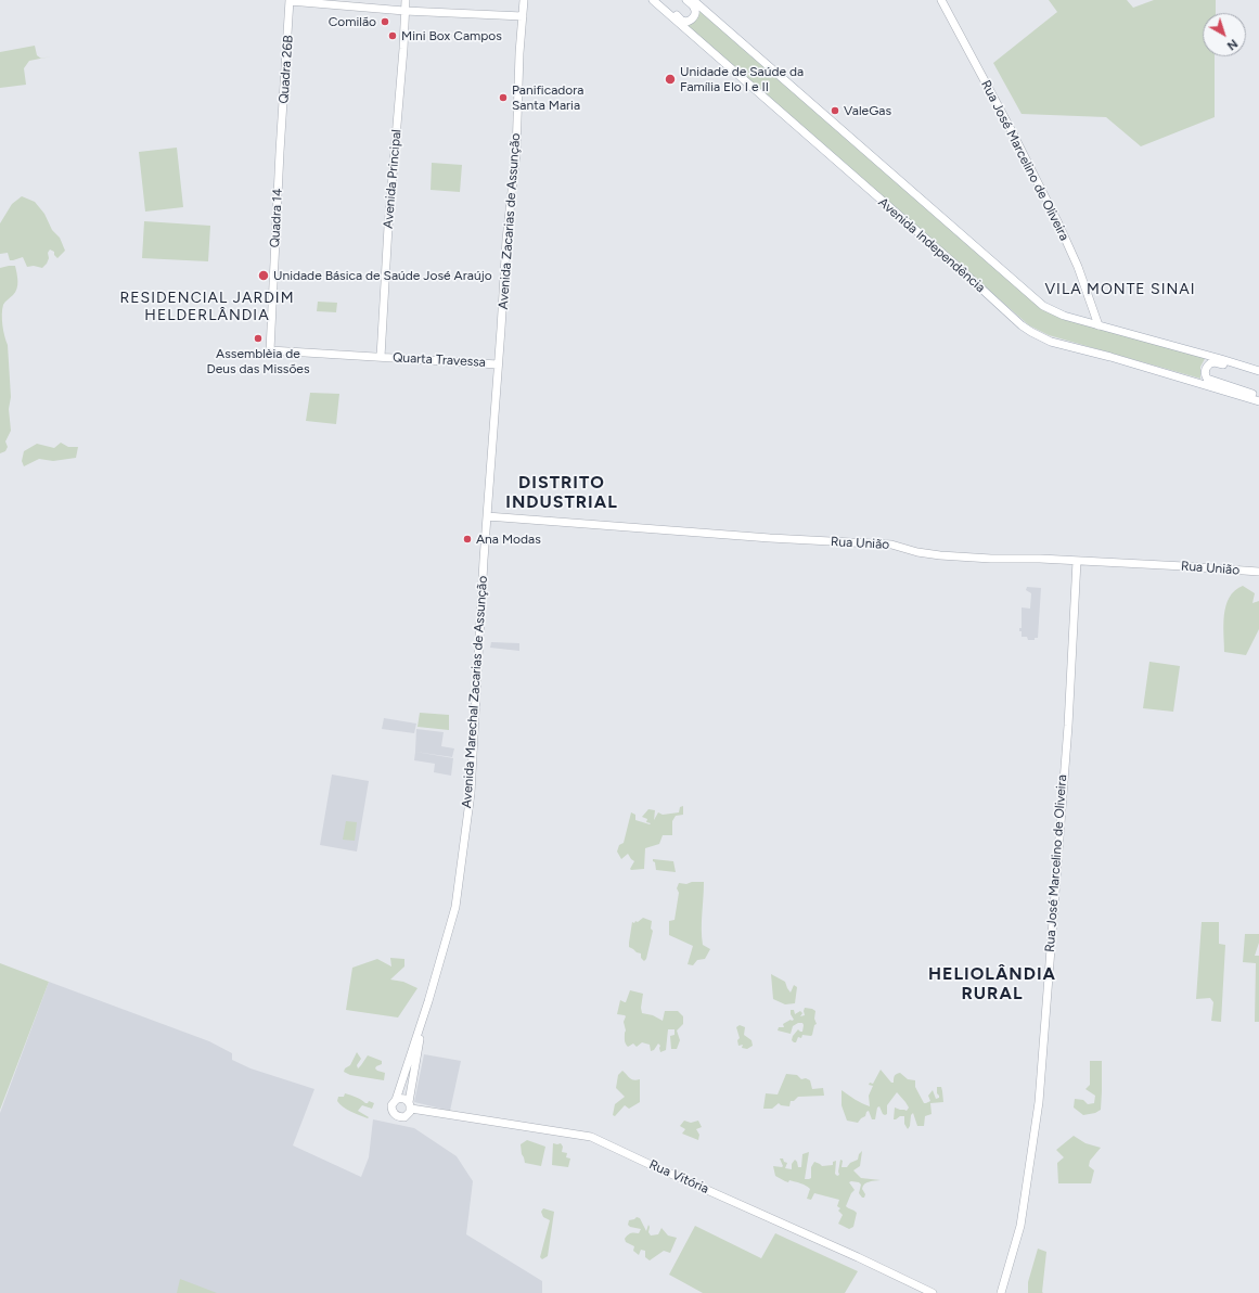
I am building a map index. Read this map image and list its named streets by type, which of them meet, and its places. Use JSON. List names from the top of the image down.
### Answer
{
  "streets": {
    "street": [
      "Quadra 26B",
      "Rua José Marcelino de Oliveira",
      "Avenida Principal",
      "Quadra 14",
      "Avenida Zacarias de Assunção",
      "Avenida Independência",
      "Quarta Travessa",
      "Rua União",
      "Avenida Marechal Zacarias de Assunção",
      "Rua Vitória"
    ]
  },
  "crossings": [
    ["Quadra 26B", "Quadra 14"],
    ["Rua José Marcelino de Oliveira", "Rua União"],
    ["Avenida Principal", "Quarta Travessa"],
    ["Quadra 14", "Quarta Travessa"],
    ["Avenida Zacarias de Assunção", "Quarta Travessa"],
    ["Avenida Zacarias de Assunção", "Avenida Marechal Zacarias de Assunção"],
    ["Quarta Travessa", "Avenida Marechal Zacarias de Assunção"],
    ["Rua União", "Avenida Marechal Zacarias de Assunção"],
    ["Avenida Marechal Zacarias de Assunção", "Rua Vitória"]
  ],
  "districts": [
    "VILA MONTE SINAI",
    "RESIDENCIAL JARDIM HELDERLÂNDIA",
    "DISTRITO INDUSTRIAL",
    "HELIOLÂNDIA RURAL"
  ],
  "places": [
    "Comilão",
    "Mini Box Campos",
    "Unidade de Saúde da Família Elo I e II",
    "Panificadora Santa Maria",
    "ValeGas",
    "Unidade Básica de Saúde José Araújo",
    "Assemblèia de Deus das Missões",
    "Ana Modas"
  ],
  "north": "bottom right"
}
